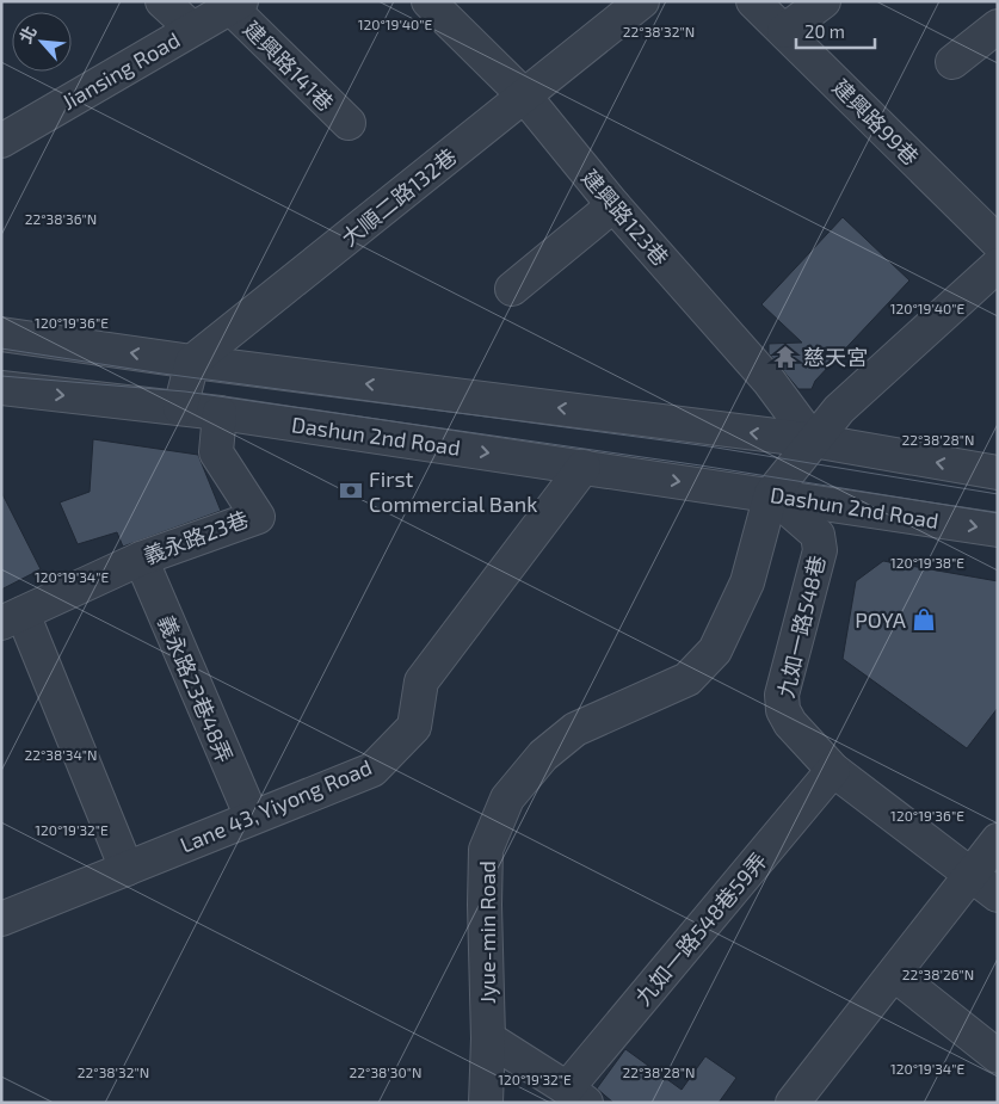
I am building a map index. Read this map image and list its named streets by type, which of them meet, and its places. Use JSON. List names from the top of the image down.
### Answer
{
  "streets": {
    "street": [
      "建興路141巷",
      "Jiansing Road",
      "建興路99巷",
      "大順二路132巷",
      "建興路123巷",
      "Dashun 2nd Road",
      "義永路23巷",
      "九如一路548巷",
      "義永路23巷48弄",
      "Lane 43, Yiyong Road",
      "九如一路548巷59弄",
      "Jyue-min Road"
    ]
  },
  "crossings": [
    ["建興路141巷", "Jiansing Road"],
    ["大順二路132巷", "建興路123巷"],
    ["建興路123巷", "Jyue-min Road"],
    ["Dashun 2nd Road", "義永路23巷"],
    ["Dashun 2nd Road", "九如一路548巷"],
    ["Dashun 2nd Road", "Lane 43, Yiyong Road"],
    ["Dashun 2nd Road", "Jyue-min Road"],
    ["義永路23巷", "義永路23巷48弄"],
    ["九如一路548巷", "九如一路548巷59弄"],
    ["九如一路548巷", "Jyue-min Road"],
    ["義永路23巷48弄", "Lane 43, Yiyong Road"]
  ],
  "places": {
    "temple": ["慈天宮"],
    "bank": ["First Commercial Bank"],
    "shop": ["POYA"]
  },
  "scale_bar": "20 m",
  "north": "top left",
  "coordinates": [
    "120°19'40\"E",
    "22°38'32\"N",
    "22°38'36\"N",
    "120°19'36\"E",
    "22°38'28\"N",
    "120°19'38\"E",
    "120°19'34\"E",
    "22°38'34\"N",
    "120°19'32\"E",
    "22°38'26\"N",
    "22°38'30\"N"
  ]
}
